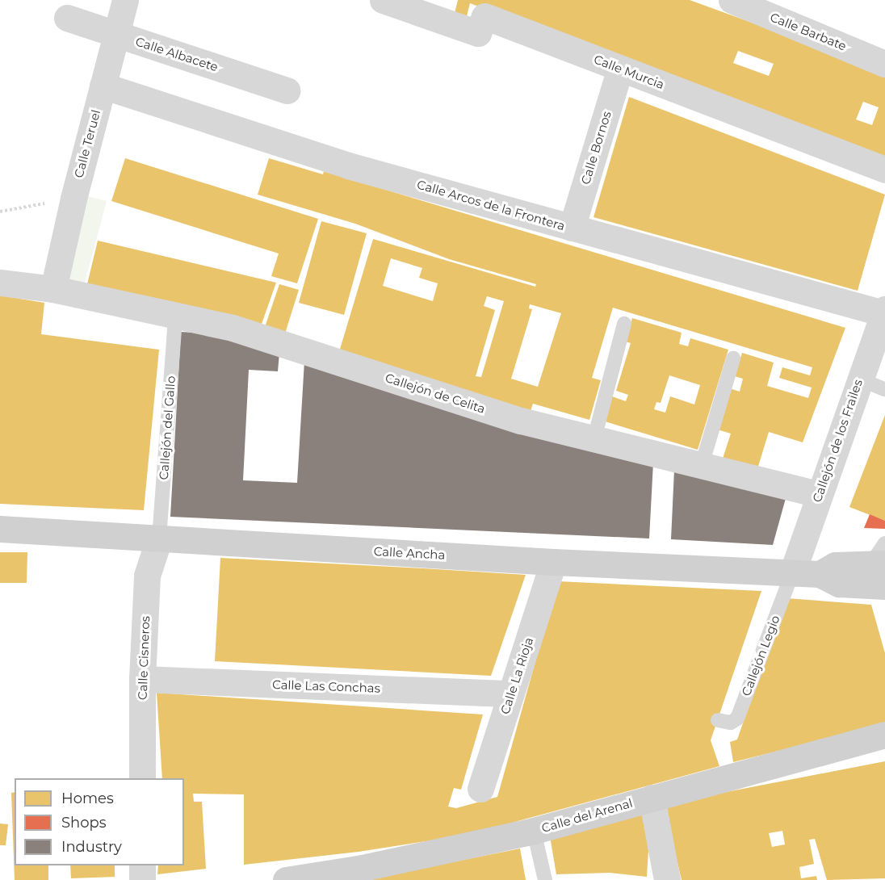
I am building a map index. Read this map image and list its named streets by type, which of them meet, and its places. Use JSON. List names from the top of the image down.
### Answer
{
  "streets": {
    "main road": ["Calle Ancha", "Calle del Arenal"],
    "street": [
      "Calle Barbate",
      "Calle Albacete",
      "Calle Murcia",
      "Calle Teruel",
      "Calle Bornos",
      "Calle Arcos de la Frontera",
      "Callejón de Celita",
      "Callejón de los Frailes",
      "Calle Cisneros",
      "Calle La Rioja",
      "Calle Las Conchas"
    ],
    "lane": ["Callejón del Gallo", "Callejón Legio"]
  },
  "crossings": [
    ["Calle Albacete", "Calle Teruel"],
    ["Calle Murcia", "Calle Bornos"],
    ["Calle Teruel", "Calle Arcos de la Frontera"],
    ["Calle Teruel", "Callejón de Celita"],
    ["Calle Bornos", "Calle Arcos de la Frontera"],
    ["Calle Arcos de la Frontera", "Callejón de los Frailes"],
    ["Callejón de Celita", "Callejón del Gallo"],
    ["Callejón de Celita", "Callejón de los Frailes"],
    ["Callejón del Gallo", "Calle Ancha"],
    ["Callejón del Gallo", "Calle Cisneros"],
    ["Callejón de los Frailes", "Calle Ancha"],
    ["Callejón de los Frailes", "Callejón Legio"],
    ["Calle Ancha", "Callejón Legio"],
    ["Calle Ancha", "Calle Cisneros"],
    ["Calle Ancha", "Calle La Rioja"],
    ["Calle Cisneros", "Calle Las Conchas"],
    ["Calle La Rioja", "Calle Las Conchas"]
  ],
  "legend": ["Homes", "Shops", "Industry"]
}
